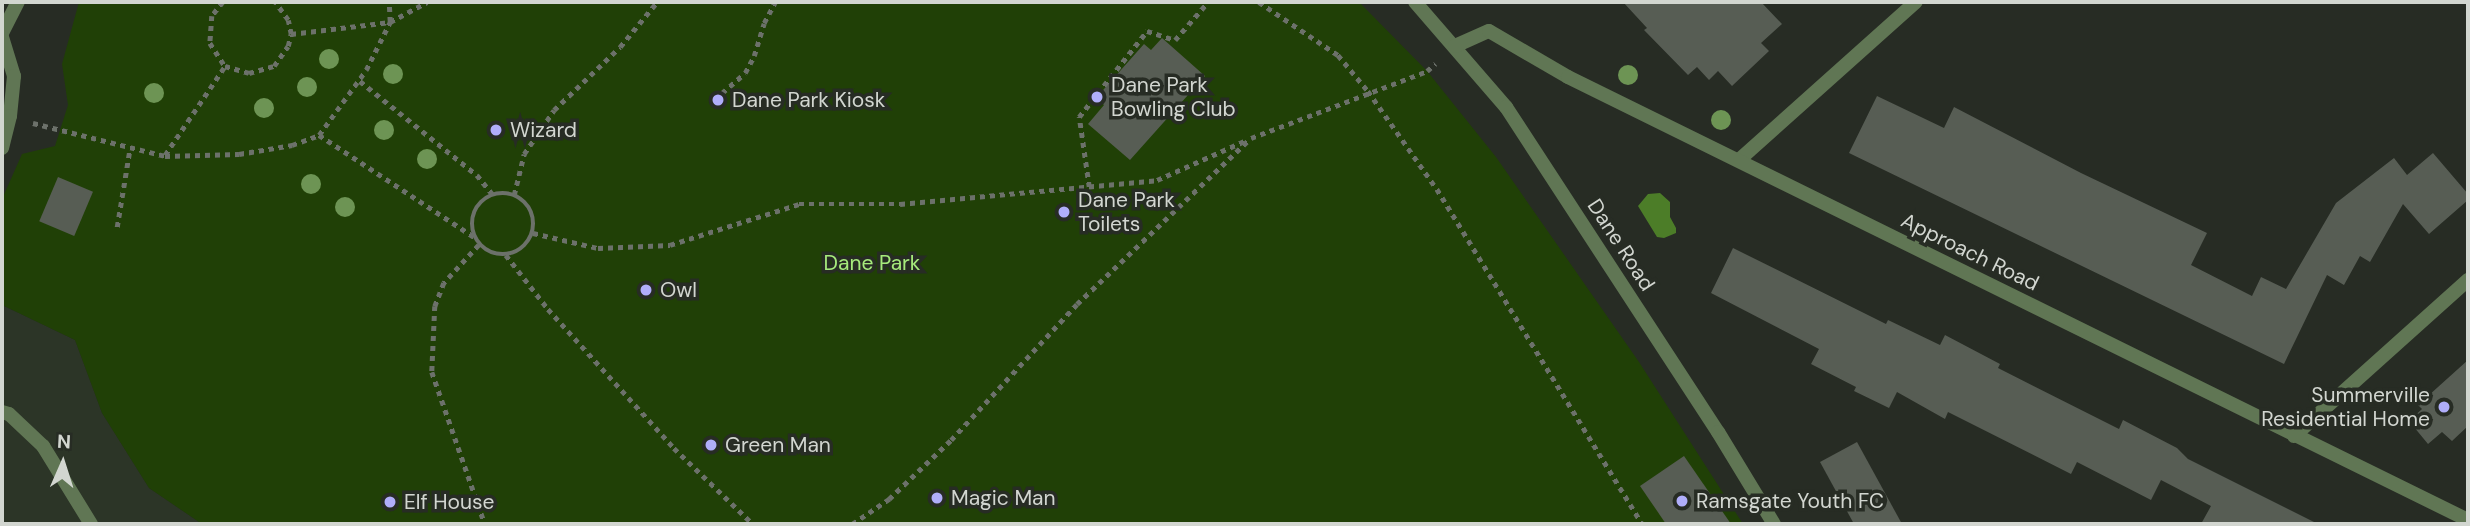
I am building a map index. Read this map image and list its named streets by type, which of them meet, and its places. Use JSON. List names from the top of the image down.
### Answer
{
  "streets": {
    "street": ["Dane Road", "Approach Road"]
  },
  "crossings": [
    ["Dane Road", "Approach Road"]
  ],
  "parks": ["Dane Park"],
  "places": [
    "Dane Park Bowling Club",
    "Dane Park Kiosk",
    "Wizard",
    "Dane Park Toilets",
    "Owl",
    "Summerville Residential Home",
    "Green Man",
    "Magic Man",
    "Ramsgate Youth FC",
    "Elf House"
  ],
  "north": "top"
}
